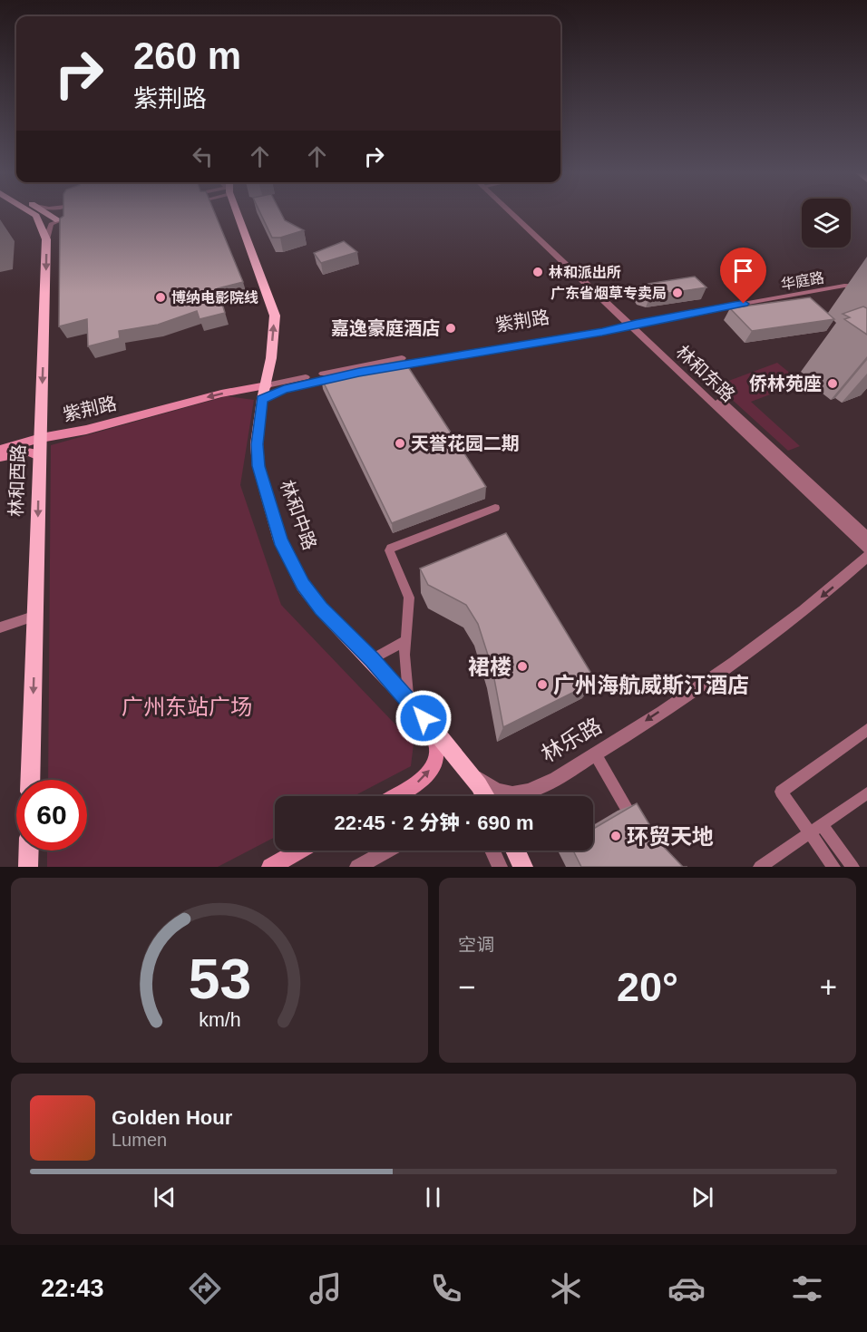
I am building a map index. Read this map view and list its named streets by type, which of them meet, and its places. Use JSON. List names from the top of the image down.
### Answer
{
  "streets": {
    "main road": ["紫荆路", "林和西路", "林和中路"],
    "street": ["华庭路", "林和东路", "林乐路"]
  },
  "crossings": [
    ["华庭路", "紫荆路"],
    ["华庭路", "林和东路"],
    ["紫荆路", "林和东路"],
    ["紫荆路", "林和西路"],
    ["紫荆路", "林和中路"],
    ["林和中路", "林乐路"]
  ],
  "one_way": ["林和西路", "林乐路"],
  "parks": ["广州东站广场"],
  "places": [
    "林和派出所",
    "广东省烟草专卖局",
    "博纳电影院线",
    "嘉逸豪庭酒店",
    "侨林苑座",
    "天誉花园二期",
    "裙楼",
    "广州海航威斯汀酒店",
    "环贸天地"
  ],
  "page": {
    "turn": ["260 m", "紫荆路"],
    "limit": "60",
    "trip": "22:45 · 2 分钟 · 690 m",
    "tile": "空调",
    "heat": ["−", "20°", "+"],
    "song": ["Golden Hour", "Lumen"],
    "tabs": "22:43",
    "gauge": ["53", "km/h"]
  }
}
